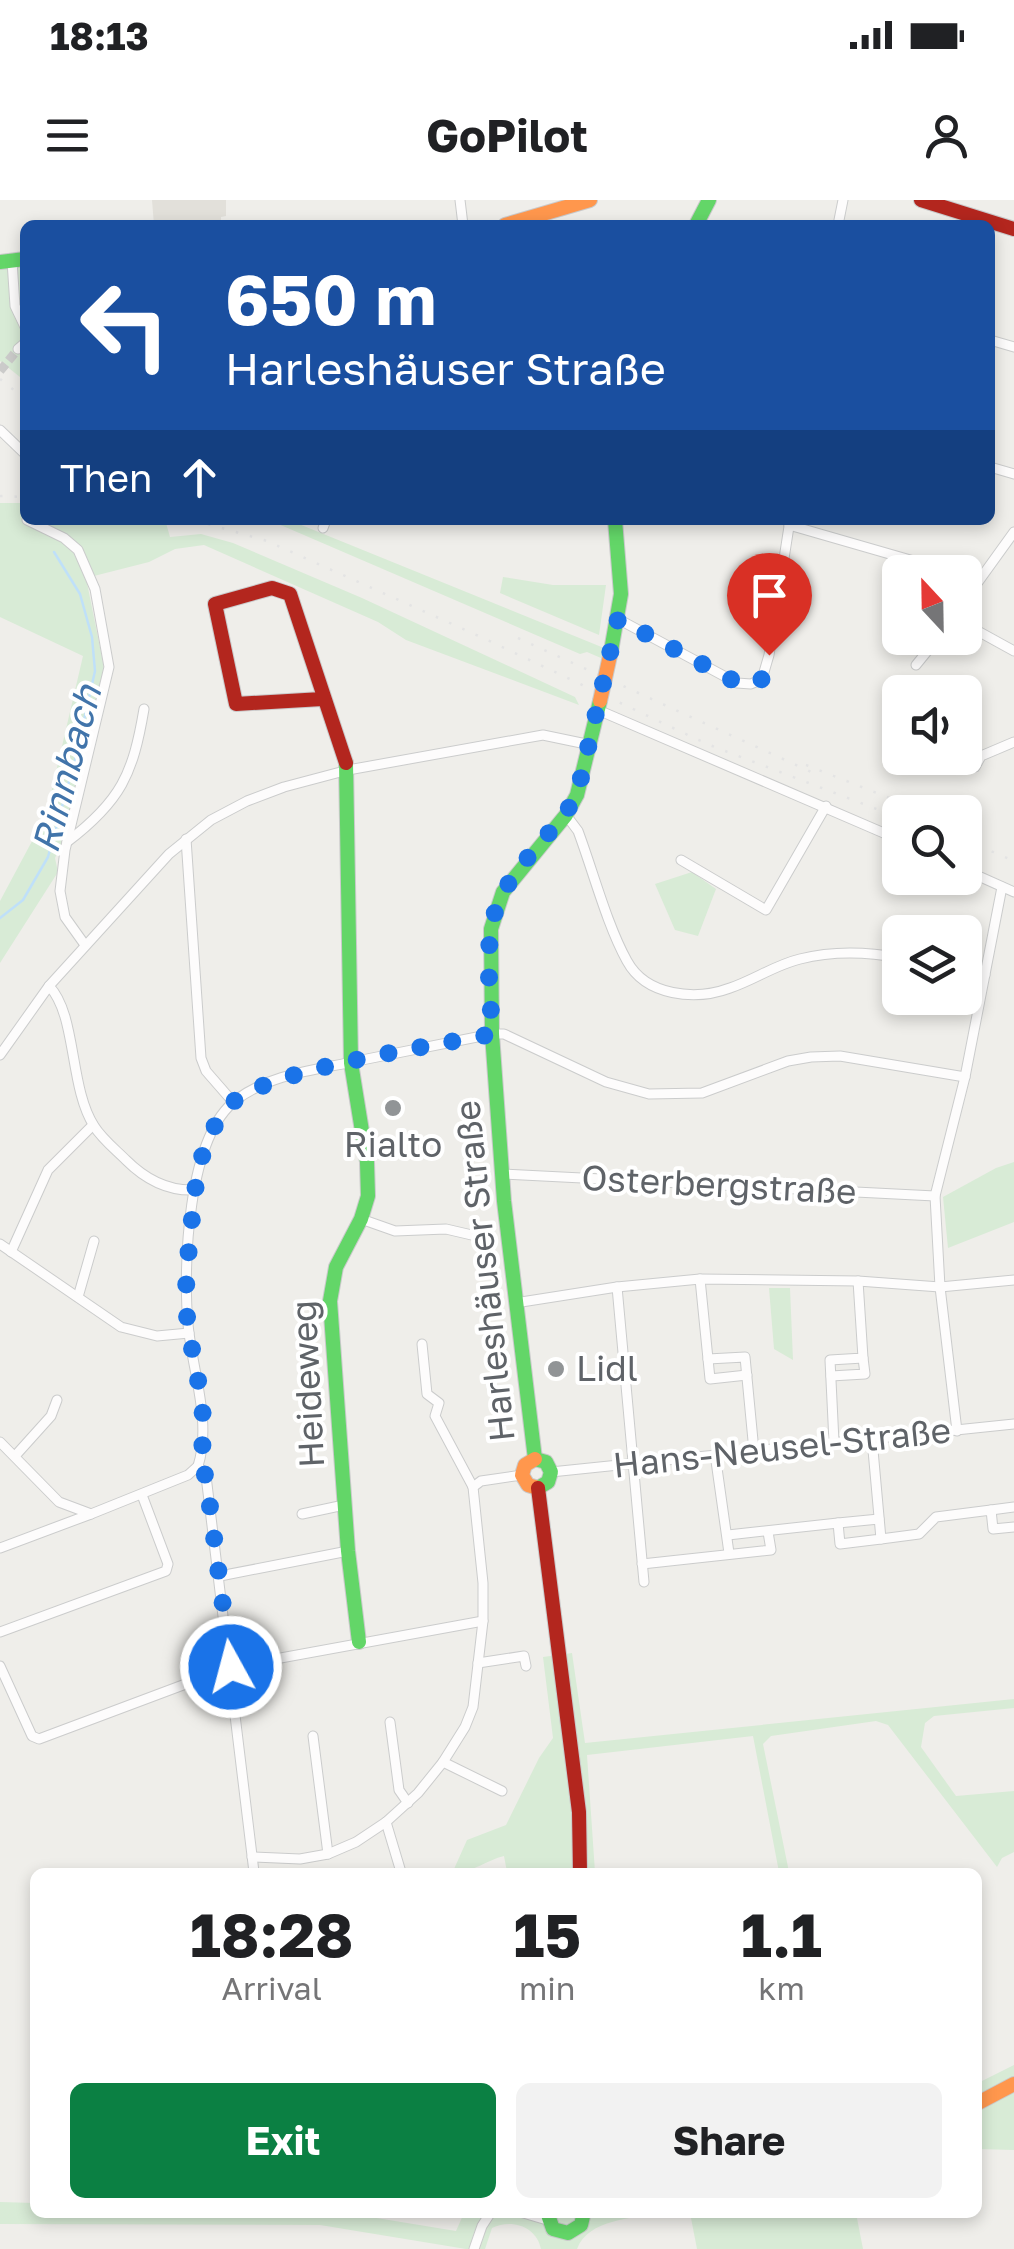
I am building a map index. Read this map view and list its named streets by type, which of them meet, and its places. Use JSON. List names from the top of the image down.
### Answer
{
  "streets": {
    "street": [
      "Osterbergstraße",
      "Harleshäuser Straße",
      "Heideweg",
      "Hans-Neusel-Straße"
    ]
  },
  "crossings": [
    ["Osterbergstraße", "Harleshäuser Straße"],
    ["Harleshäuser Straße", "Hans-Neusel-Straße"]
  ],
  "water": ["Rinnbach"],
  "places": ["Rialto", "Lidl"],
  "north": "top",
  "page": {
    "status": "18:13",
    "header": "GoPilot",
    "turn": ["650 m", "Harleshäuser Straße"],
    "then": "Then",
    "eta": [
      "18:28",
      "Arrival",
      "15",
      "min",
      "1.1",
      "km"
    ],
    "buttons": ["Exit", "Share"]
  }
}
